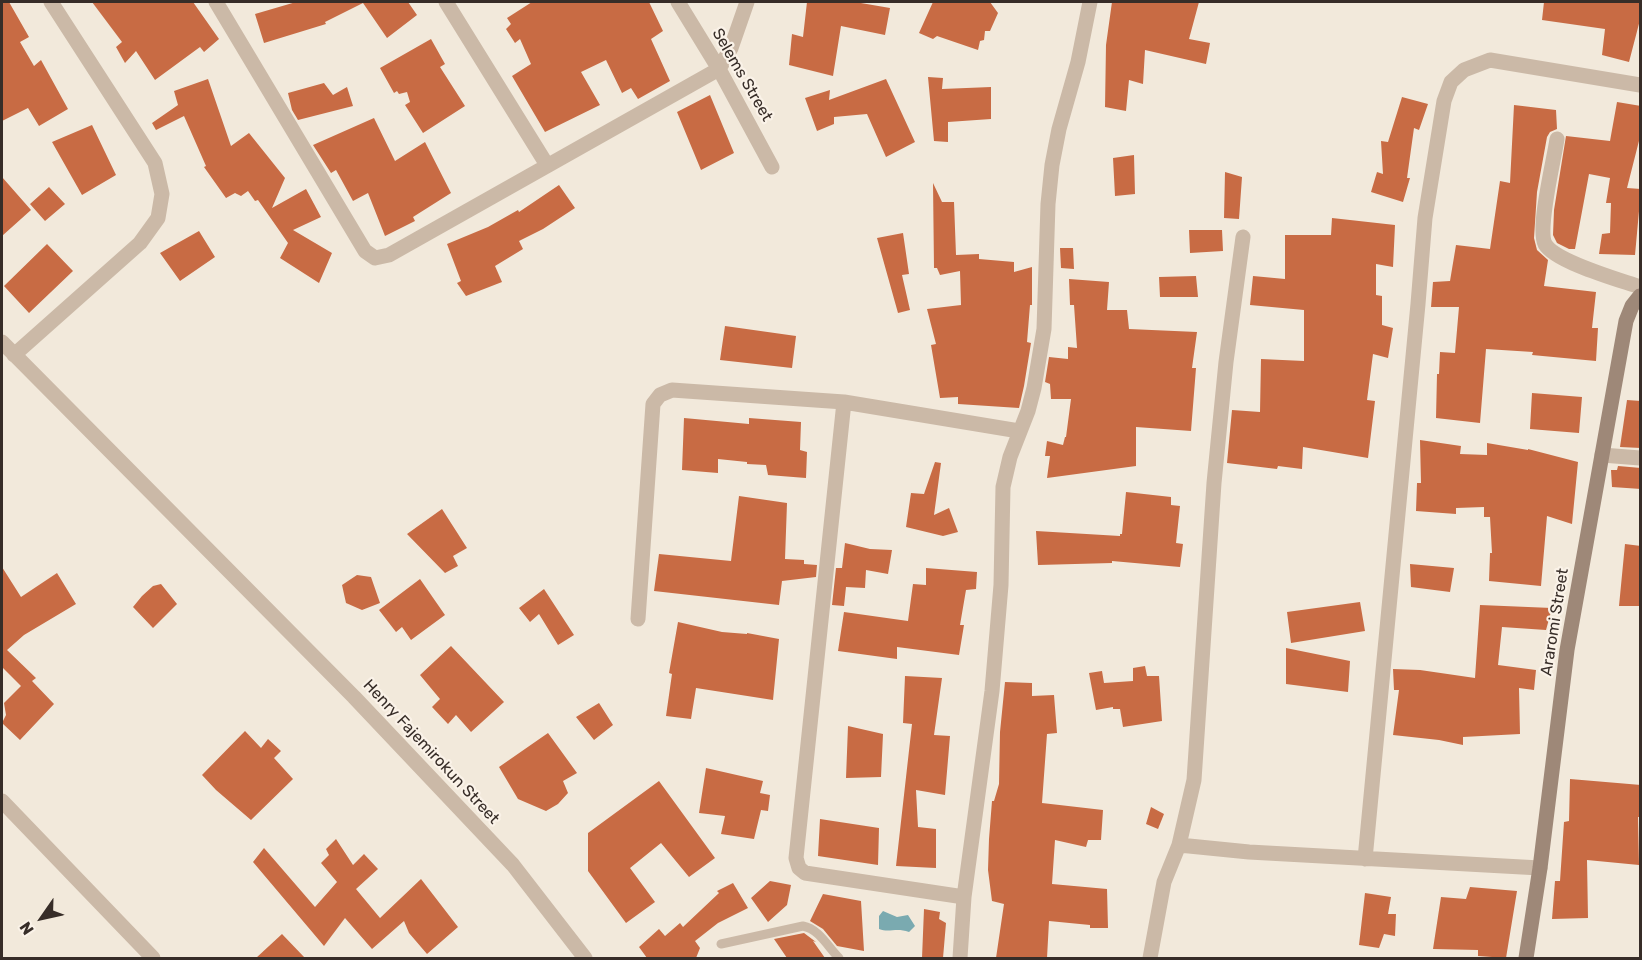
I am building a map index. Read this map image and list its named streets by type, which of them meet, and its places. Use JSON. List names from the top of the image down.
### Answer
{
  "streets": {
    "street": ["Selems Street", "Araromi Street", "Henry Fajemirokun Street"]
  },
  "north": "bottom left"
}
